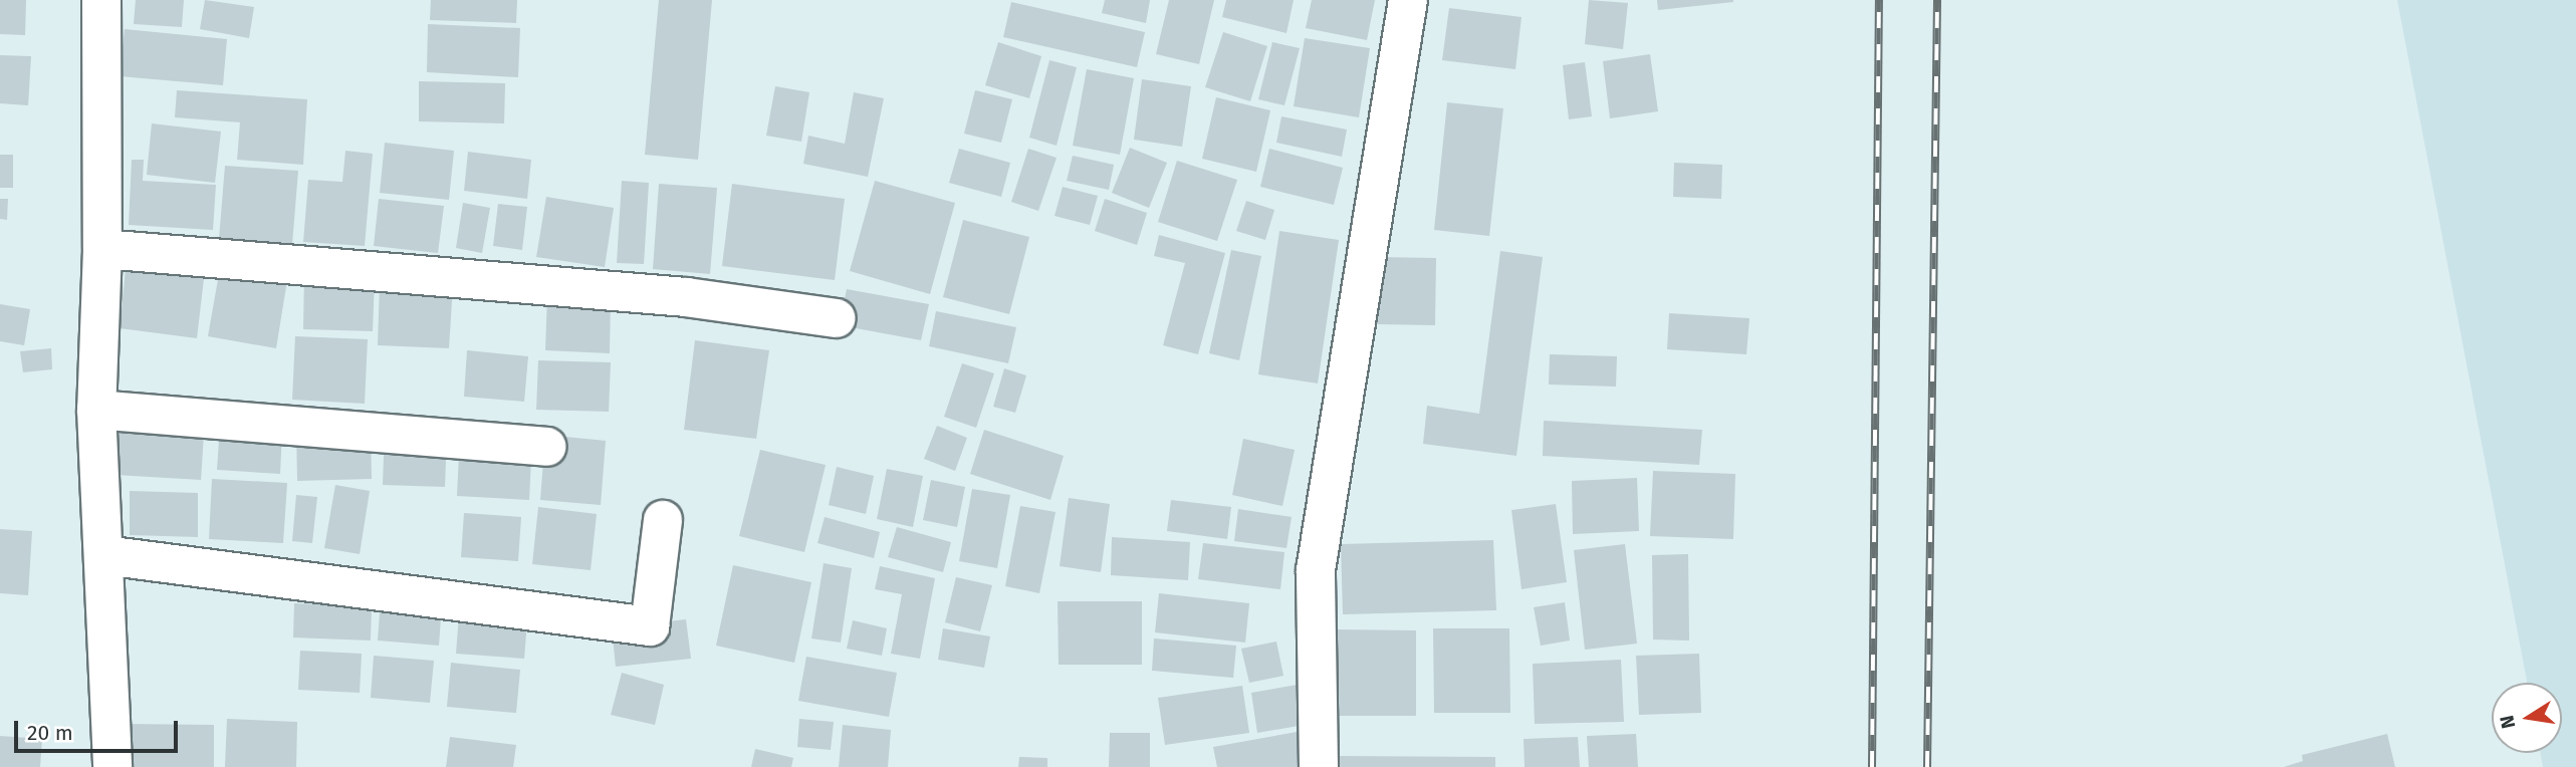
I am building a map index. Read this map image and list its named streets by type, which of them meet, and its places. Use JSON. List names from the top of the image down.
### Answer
{
  "scale_bar": "20 m",
  "north": "left"
}
